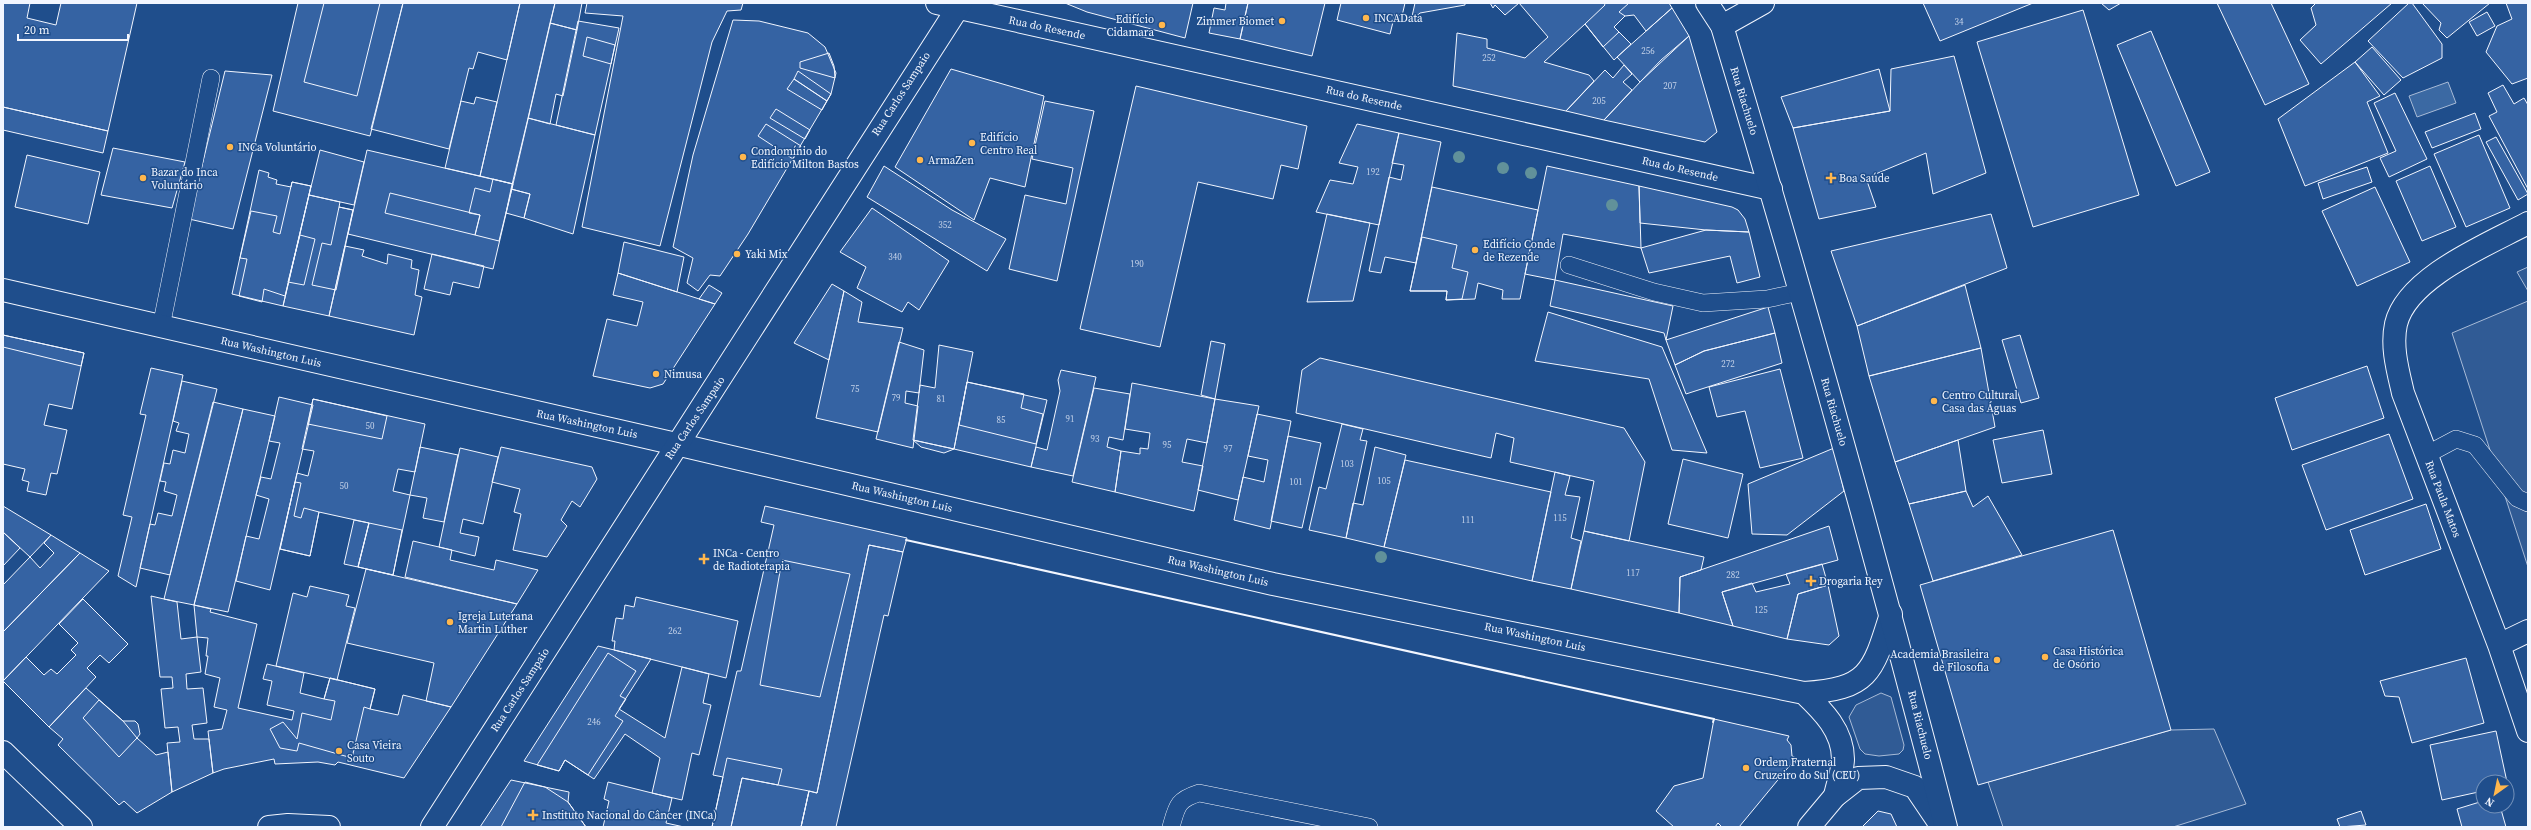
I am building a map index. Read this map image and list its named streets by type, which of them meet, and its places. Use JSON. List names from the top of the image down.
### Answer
{
  "streets": {
    "street": [
      "Rua do Resende",
      "Rua Carlos Sampaio",
      "Rua Riachuelo",
      "Rua Washington Luis",
      "Rua Paula Matos"
    ]
  },
  "crossings": [
    ["Rua do Resende", "Rua Carlos Sampaio"],
    ["Rua do Resende", "Rua Riachuelo"],
    ["Rua Carlos Sampaio", "Rua Washington Luis"],
    ["Rua Riachuelo", "Rua Washington Luis"]
  ],
  "places": {
    "other": [
      "INCAData",
      "Zimmer Biomet",
      "Edifício Cidamara",
      "Edifício Centro Real",
      "INCa Voluntário",
      "Condomínio do Edifício Milton Bastos",
      "ArmaZen",
      "Bazar do Inca Voluntário",
      "Edifício Conde de Rezende",
      "Yaki Mix",
      "Nimusa",
      "Centro Cultural Casa das Águas",
      "Igreja Luterana Martin Luther",
      "Casa Histórica de Osório",
      "Academia Brasileira de Filosofia",
      "Casa Vieira Souto",
      "Ordem Fraternal Cruzeiro do Sul (CEU)"
    ],
    "health": [
      "Boa Saúde",
      "INCa - Centro de Radioterapia",
      "Drogaria Rey",
      "Instituto Nacional do Câncer (INCa)"
    ]
  },
  "house_numbers": [
    "34",
    "256",
    "252",
    "207",
    "205",
    "192",
    "352",
    "340",
    "190",
    "272",
    "75",
    "79",
    "81",
    "91",
    "85",
    "50",
    "93",
    "95",
    "97",
    "103",
    "105",
    "101",
    "50",
    "115",
    "111",
    "117",
    "282",
    "125",
    "262",
    "246"
  ],
  "scale_bar": "20 m",
  "north": "bottom left"
}
